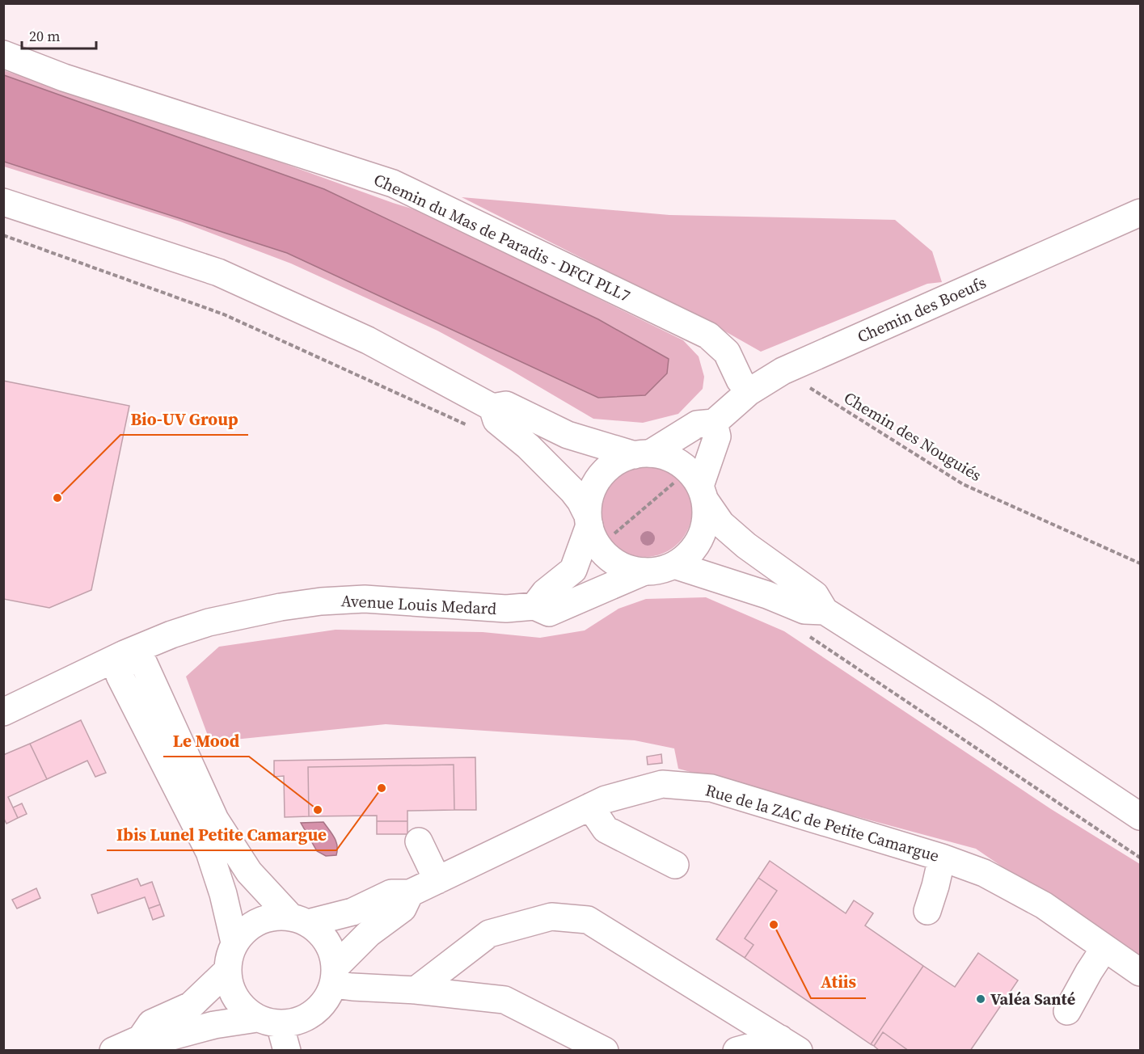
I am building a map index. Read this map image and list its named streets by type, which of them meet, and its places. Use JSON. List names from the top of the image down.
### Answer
{
  "streets": {
    "street": [
      "Chemin du Mas de Paradis - DFCI PLL7",
      "Chemin des Boeufs",
      "Avenue Louis Medard",
      "Rue de la ZAC de Petite Camargue"
    ],
    "path": ["Chemin des Nouguiés"]
  },
  "crossings": [
    ["Chemin du Mas de Paradis - DFCI PLL7", "Chemin des Boeufs"],
    ["Chemin des Boeufs", "Chemin des Nouguiés"]
  ],
  "places": [
    "Bio-UV Group",
    "Ibis Lunel Petite Camargue",
    "Le Mood",
    "Atiis",
    "Valéa Santé"
  ],
  "scale_bar": "20 m"
}
